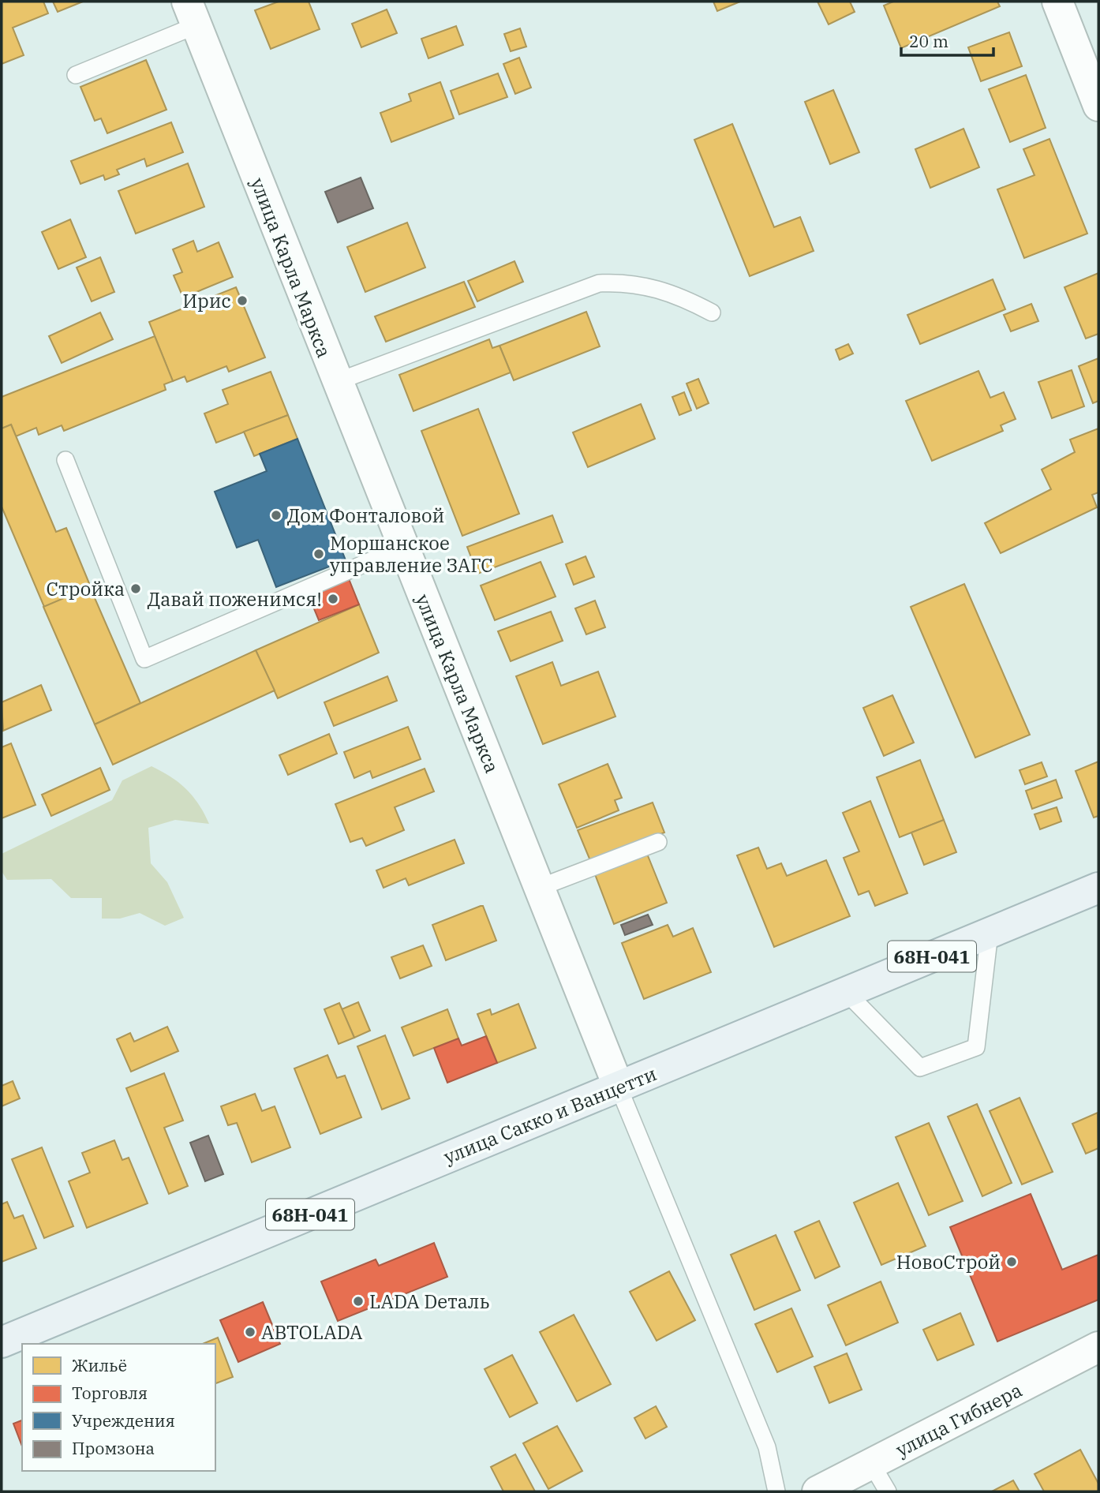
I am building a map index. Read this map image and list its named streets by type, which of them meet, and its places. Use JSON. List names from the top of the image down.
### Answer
{
  "streets": {
    "main road": ["68Н-041", "улица Сакко и Ванцетти"],
    "street": ["улица Карла Маркса", "улица Гибнера"]
  },
  "crossings": [
    ["улица Карла Маркса", "улица Сакко и Ванцетти"]
  ],
  "places": [
    "Ирис",
    "Дом Фонталовой",
    "Моршанское управление ЗАГС",
    "Стройка",
    "Давай поженимся!",
    "НовоСтрой",
    "LADA Dеталь",
    "АВТОLADA"
  ],
  "legend": [
    "Жильё",
    "Торговля",
    "Учреждения",
    "Промзона"
  ],
  "scale_bar": "20 m"
}
